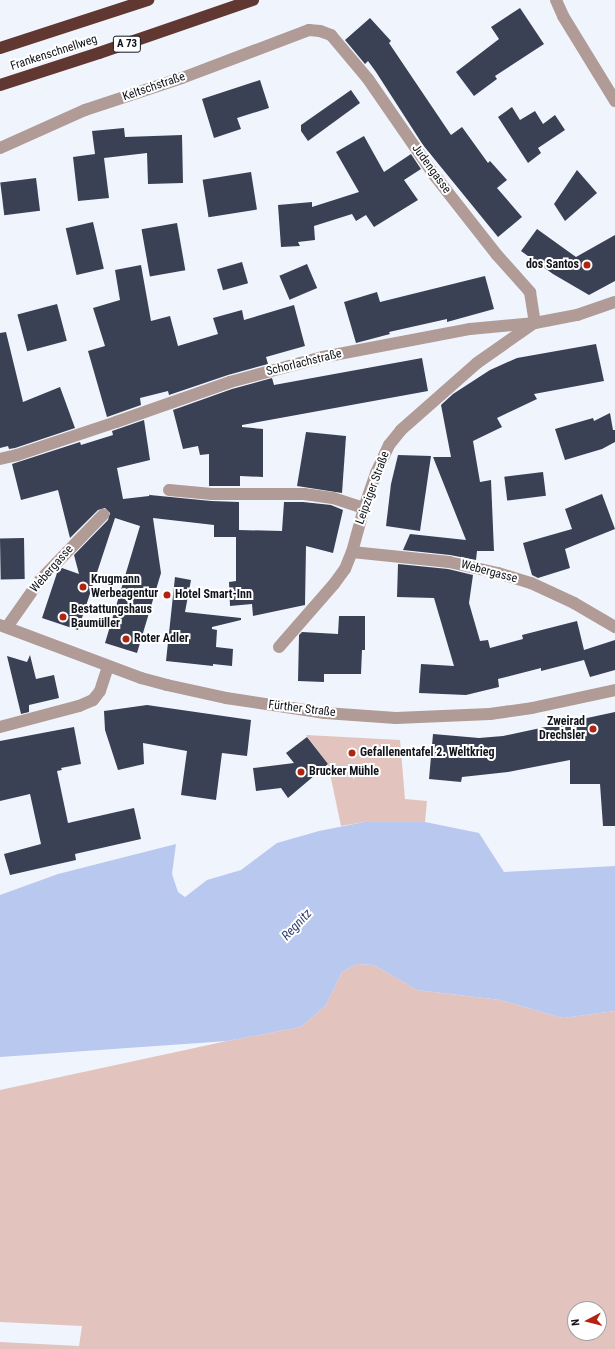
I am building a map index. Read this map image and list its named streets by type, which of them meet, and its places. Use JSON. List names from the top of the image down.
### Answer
{
  "streets": {
    "highway": ["A 73", "Frankenschnellweg"],
    "street": [
      "Keltschstraße",
      "Judengasse",
      "Schorlachstraße",
      "Leipziger Straße",
      "Webergasse",
      "Fürther Straße"
    ]
  },
  "crossings": [
    ["Keltschstraße", "Judengasse"],
    ["Judengasse", "Schorlachstraße"],
    ["Judengasse", "Leipziger Straße"],
    ["Schorlachstraße", "Leipziger Straße"],
    ["Leipziger Straße", "Webergasse"],
    ["Webergasse", "Fürther Straße"]
  ],
  "water": ["Regnitz"],
  "places": [
    "dos Santos",
    "Krugmann Werbeagentur",
    "Hotel Smart-Inn",
    "Bestattungshaus Baumüller",
    "Roter Adler",
    "Zweirad Drechsler",
    "Gefallenentafel 2. Weltkrieg",
    "Brucker Mühle"
  ],
  "north": "left"
}
